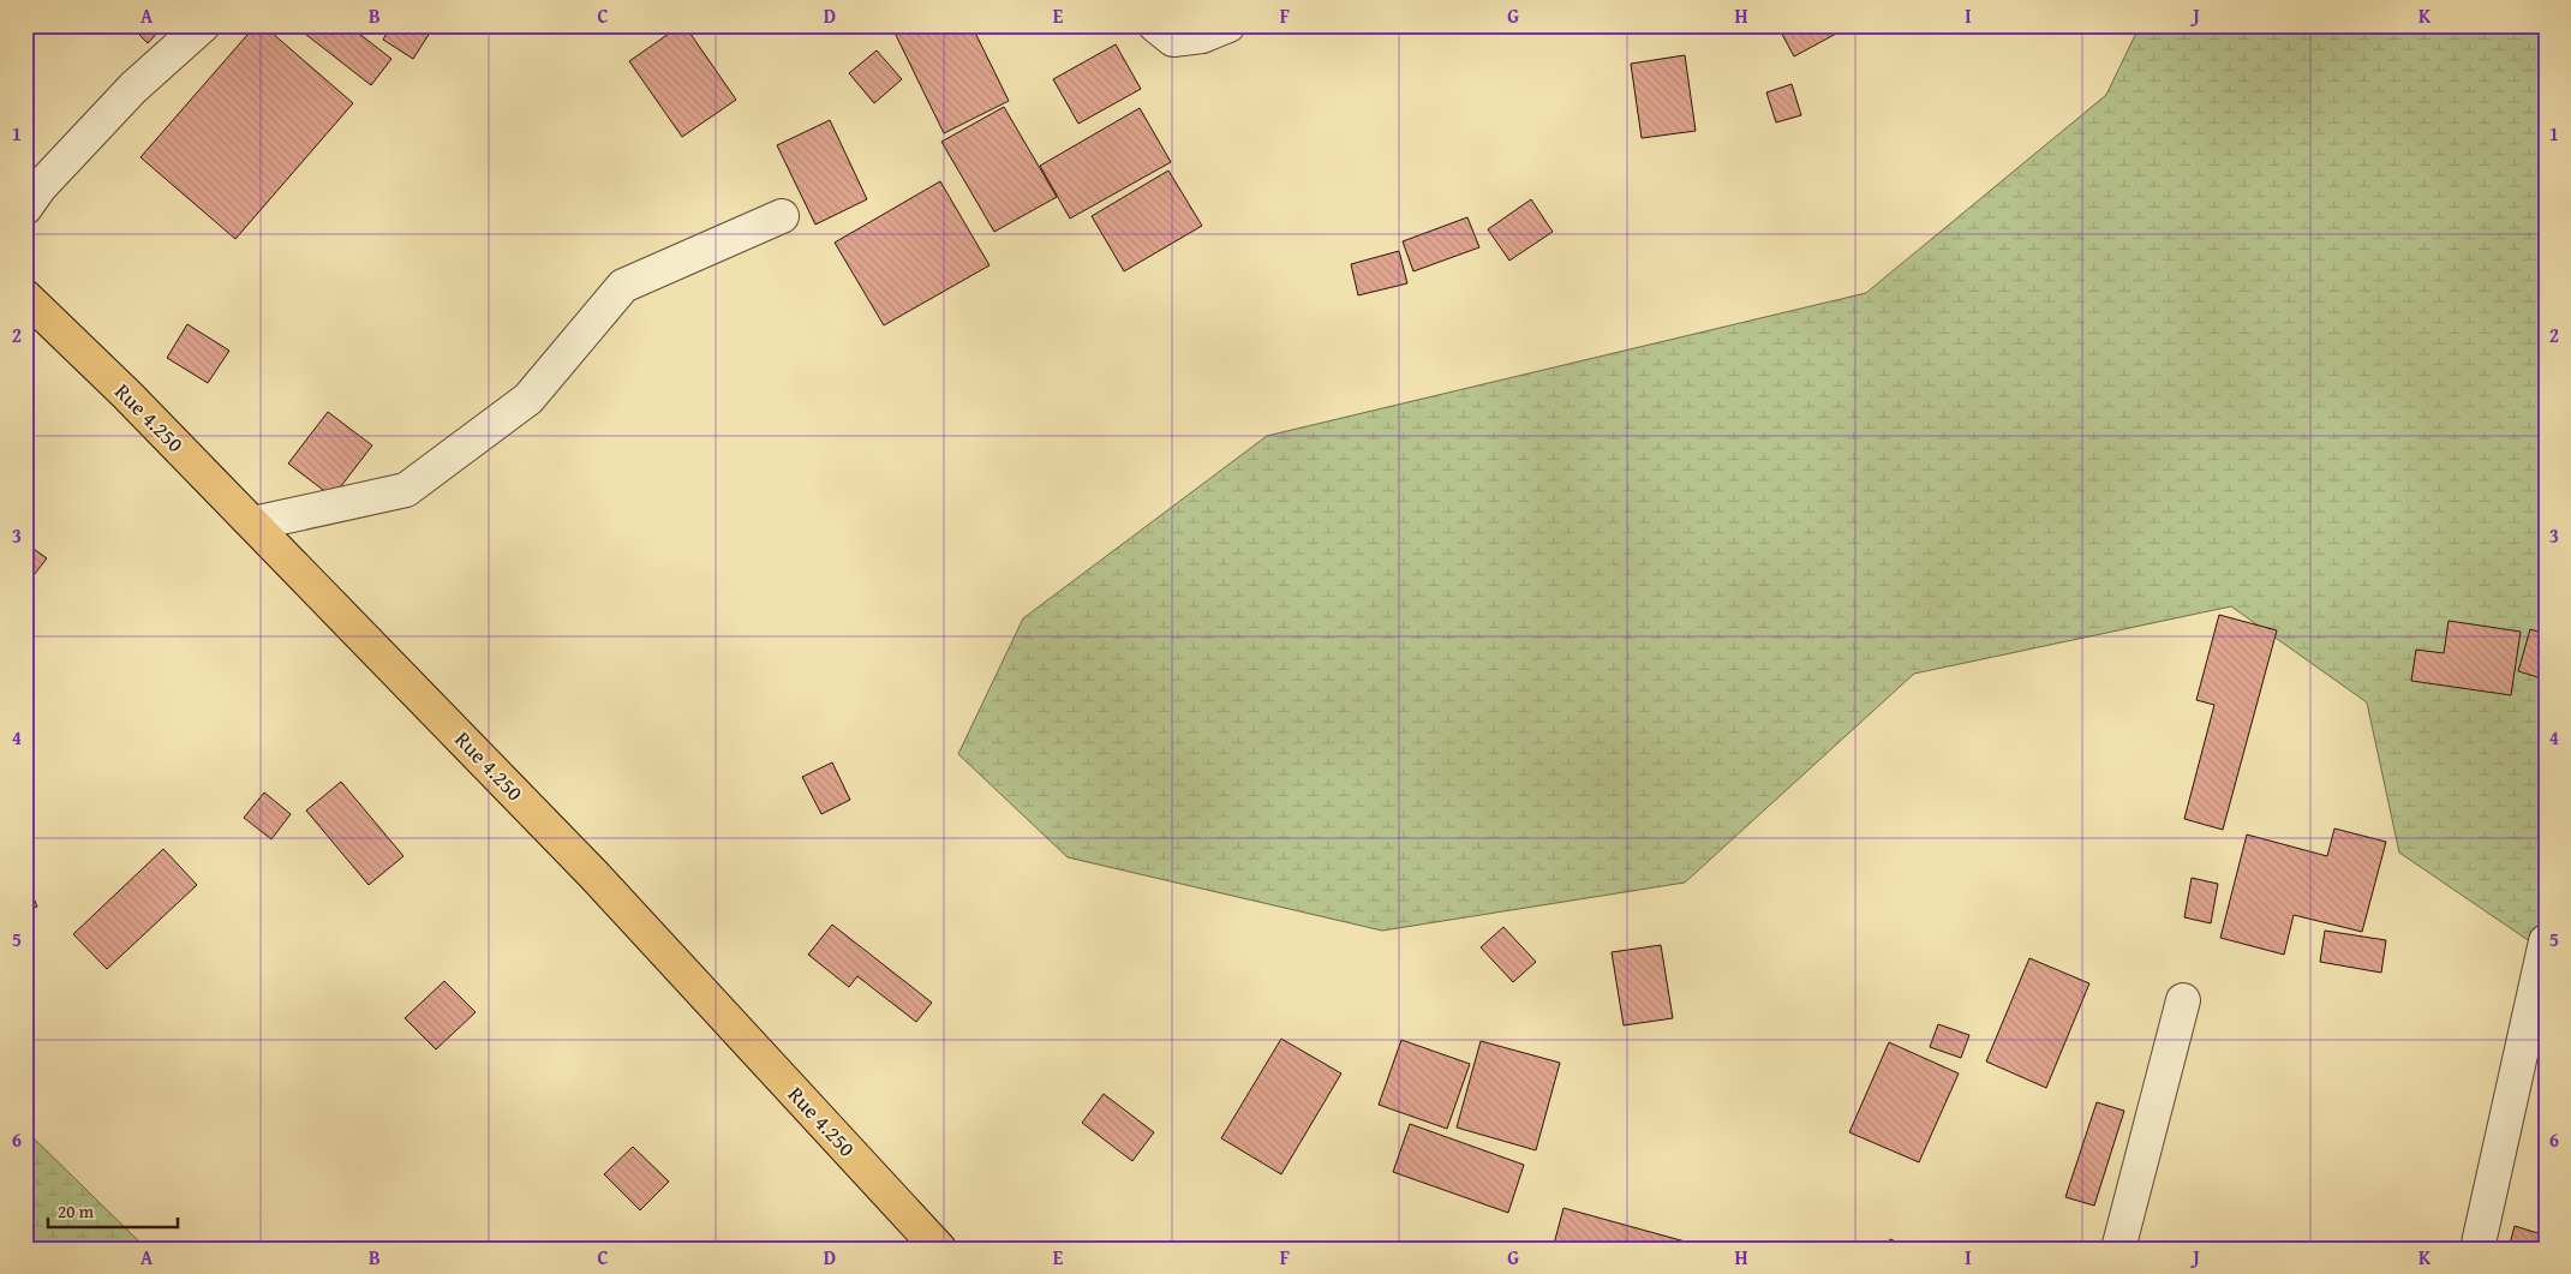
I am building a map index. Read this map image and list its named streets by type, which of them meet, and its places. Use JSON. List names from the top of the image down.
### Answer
{
  "streets": {
    "main road": ["Rue 4.250"]
  },
  "scale_bar": "20 m",
  "grid": {
    "columns": [
      "A",
      "B",
      "C",
      "D",
      "E",
      "F",
      "G",
      "H",
      "I",
      "J",
      "K"
    ],
    "rows": [
      "1",
      "2",
      "3",
      "4",
      "5",
      "6"
    ]
  }
}
